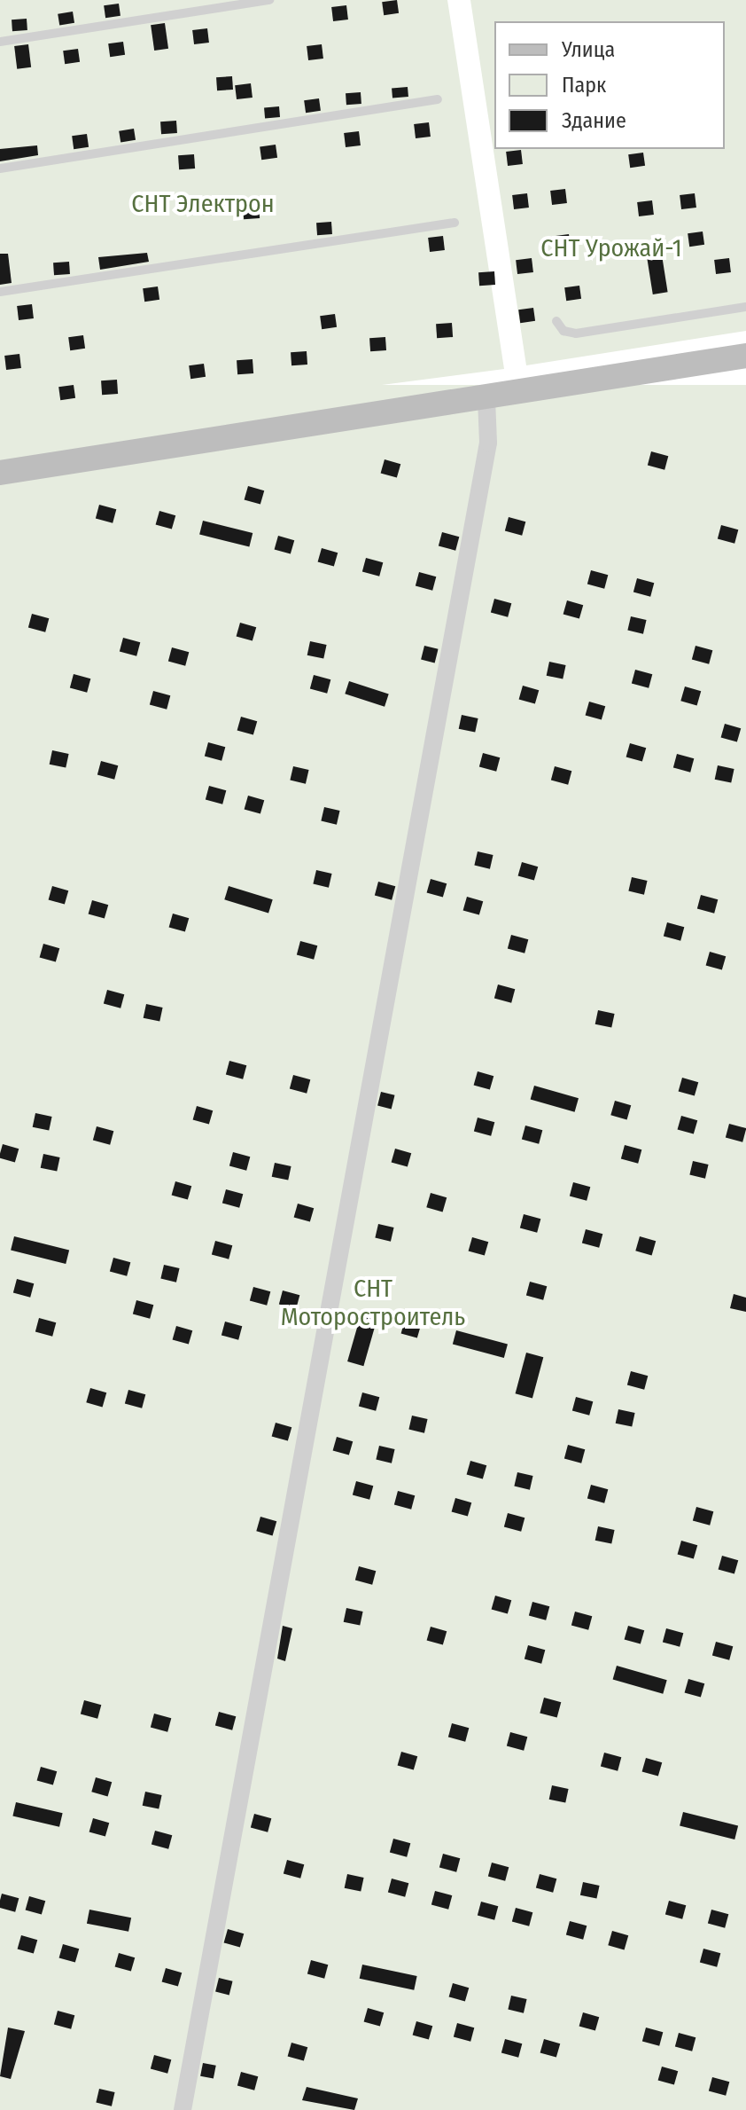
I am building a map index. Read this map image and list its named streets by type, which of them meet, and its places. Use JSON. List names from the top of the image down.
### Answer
{
  "parks": ["СНТ Электрон", "СНТ Урожай-1", "СНТ Моторостроитель"],
  "legend": ["Улица", "Парк", "Здание"]
}
